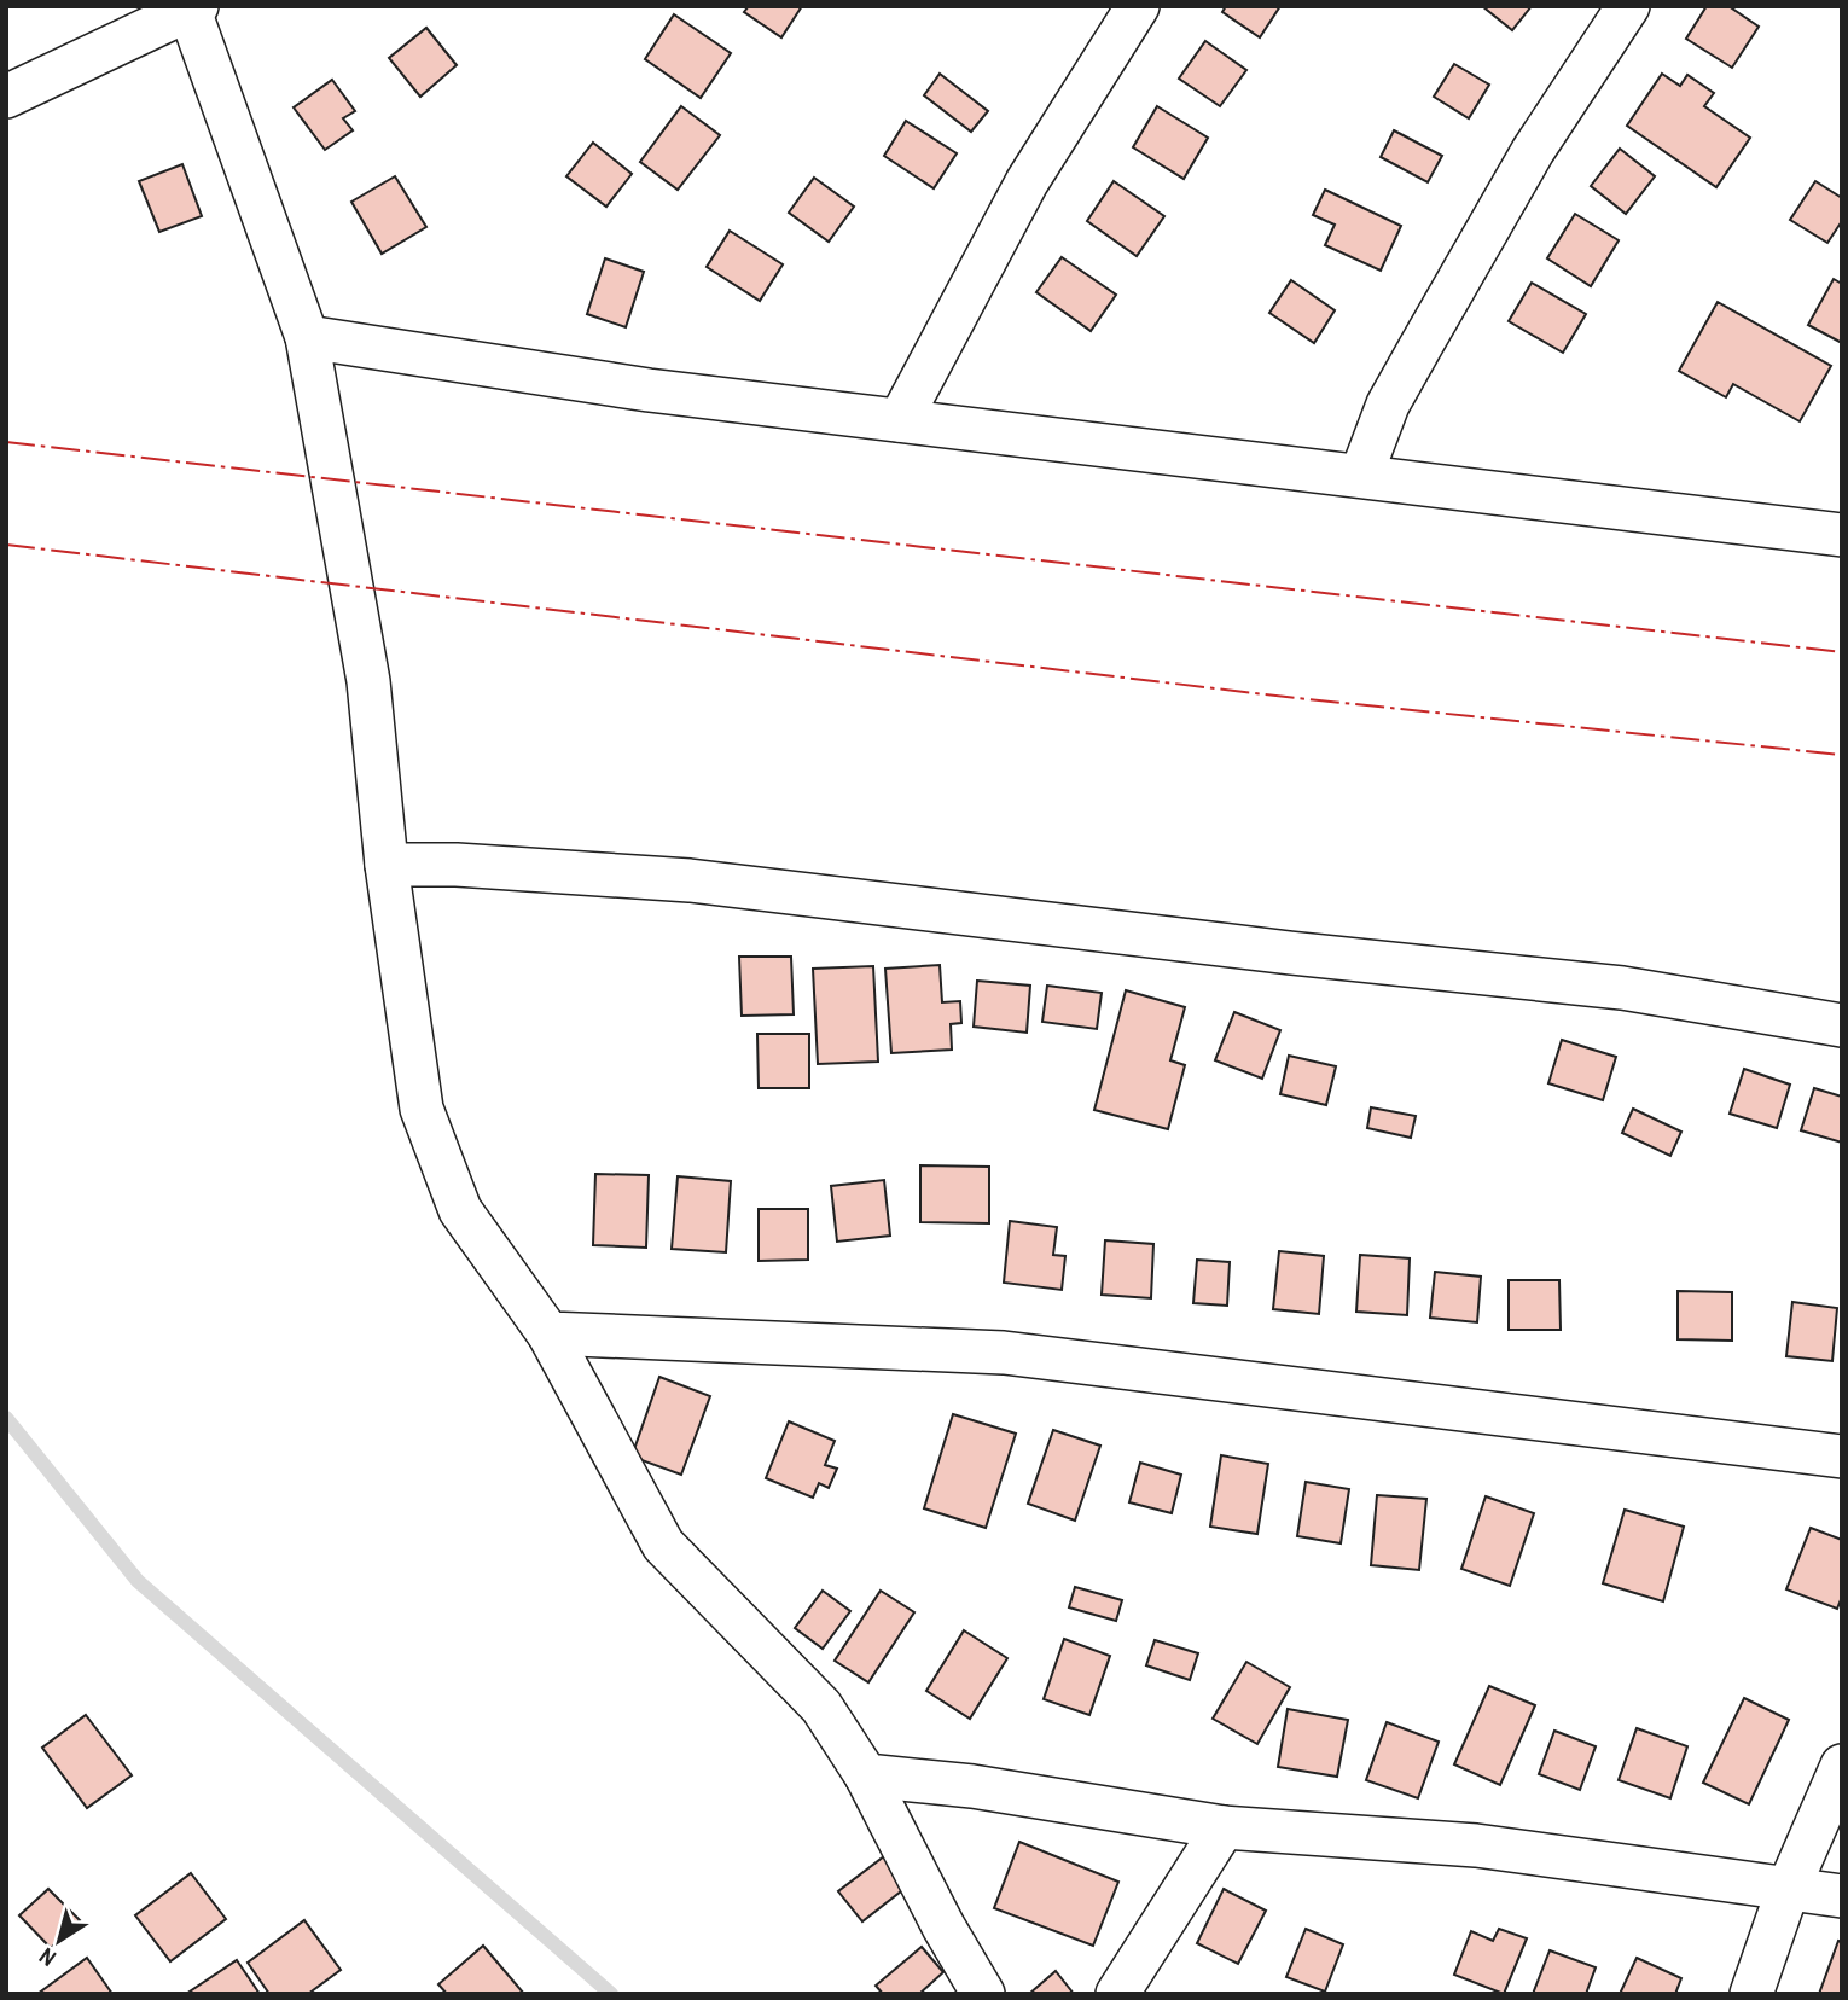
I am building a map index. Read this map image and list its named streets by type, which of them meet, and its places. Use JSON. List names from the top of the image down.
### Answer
{
  "north": "bottom left"
}
